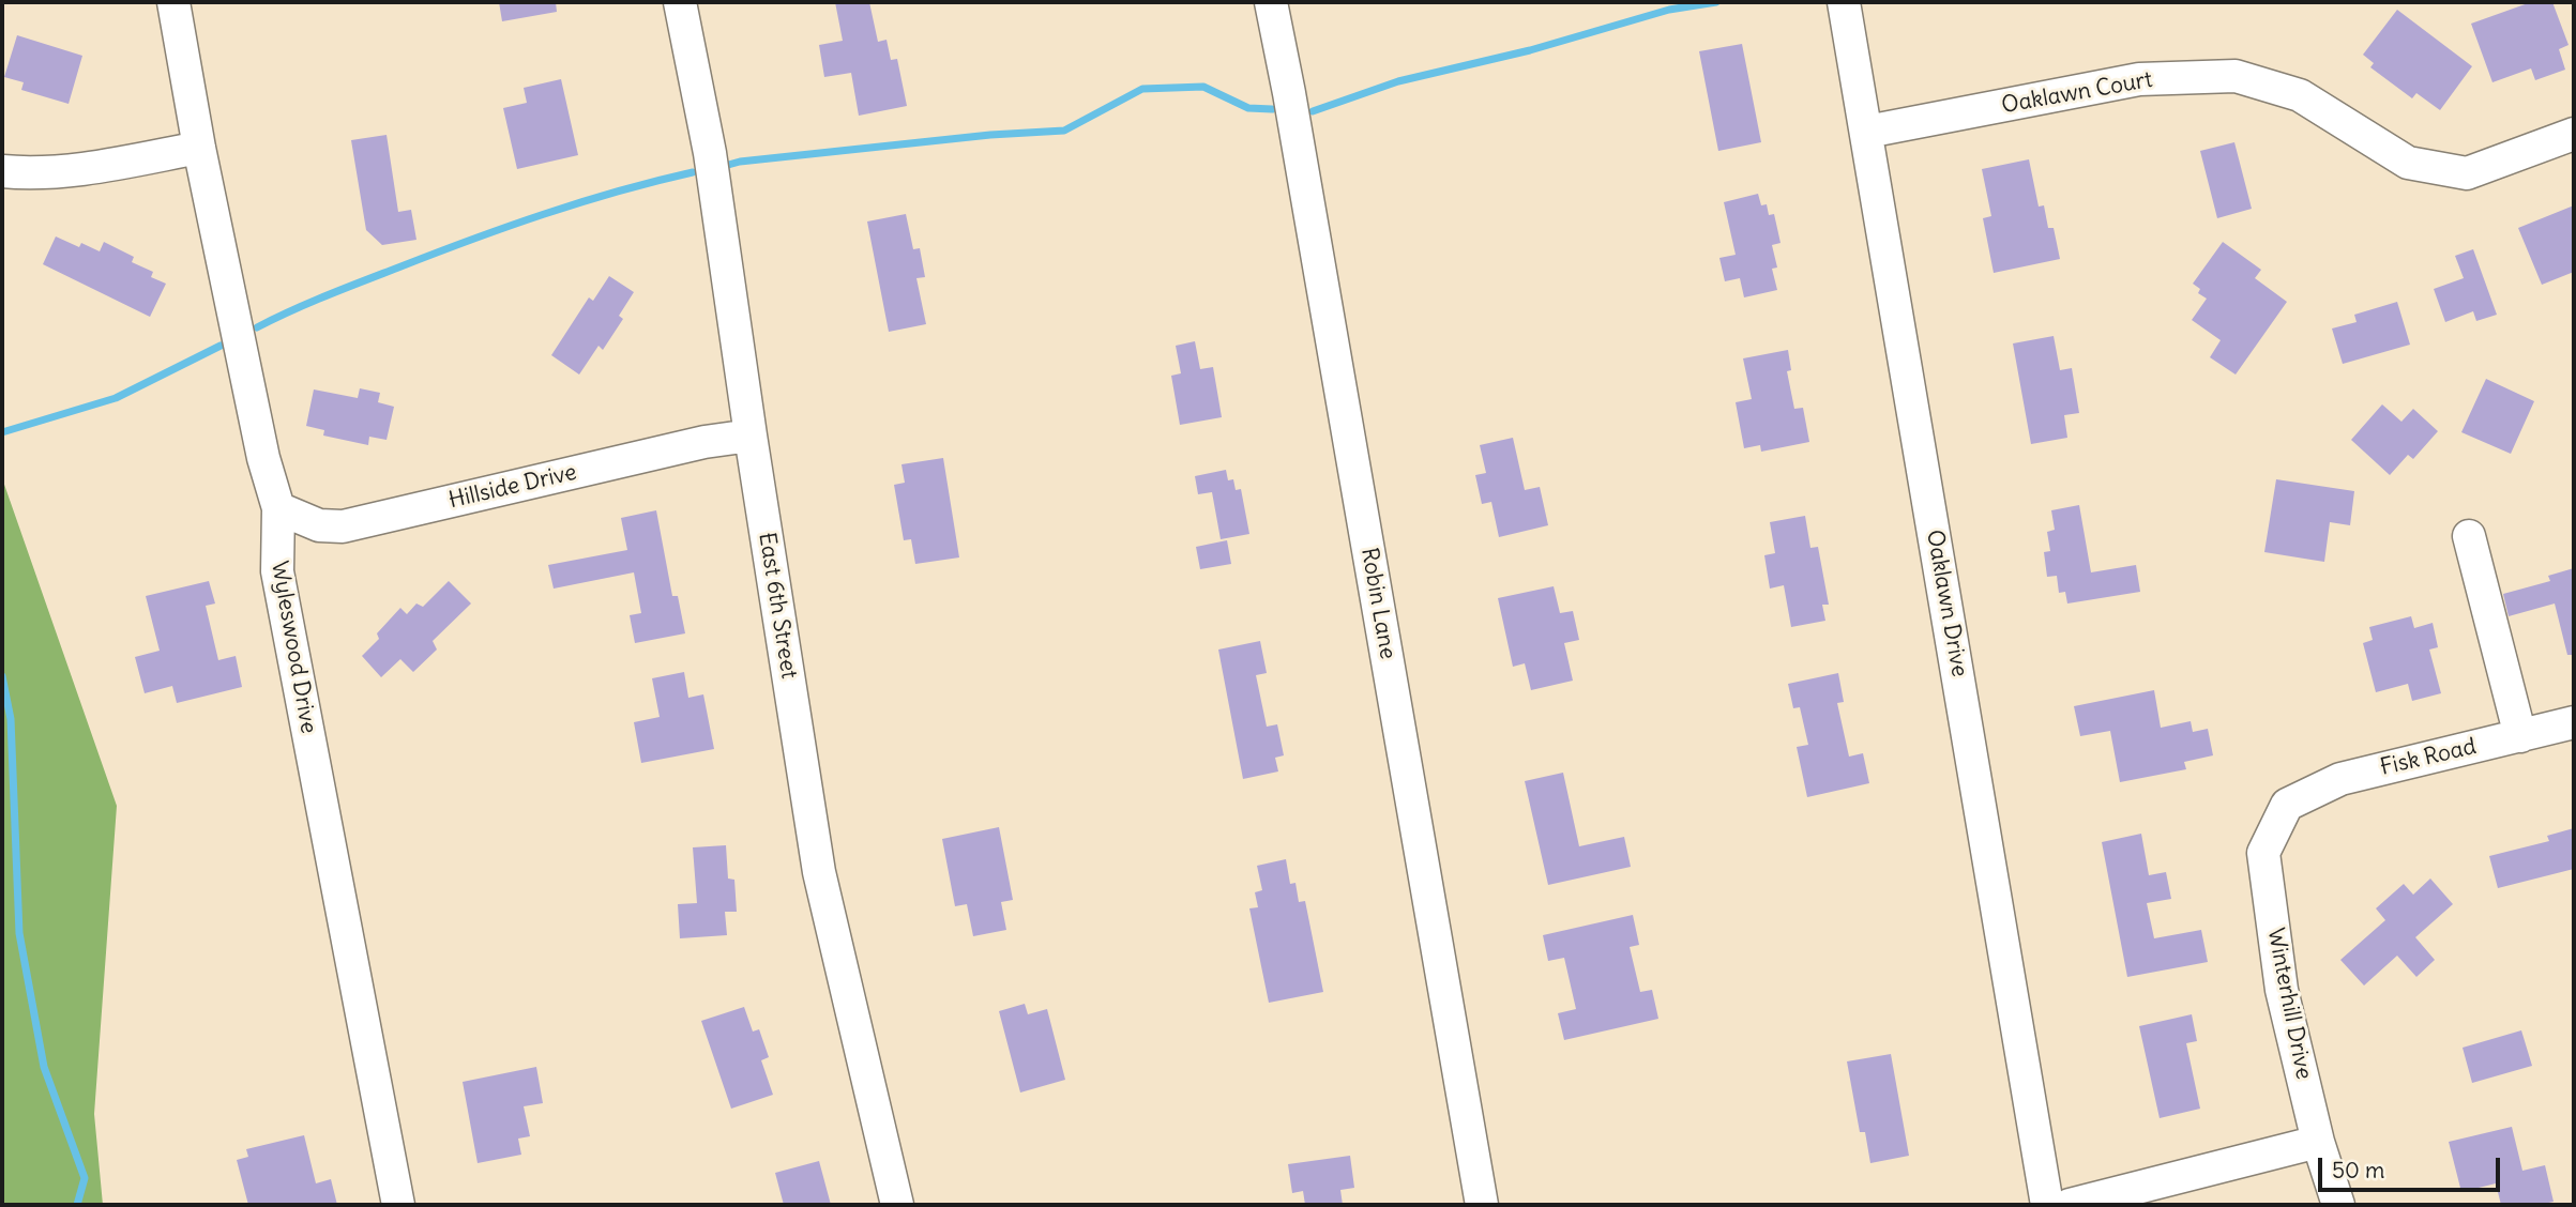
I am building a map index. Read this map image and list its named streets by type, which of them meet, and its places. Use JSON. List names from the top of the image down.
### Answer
{
  "streets": {
    "street": [
      "Oaklawn Court",
      "Hillside Drive",
      "Robin Lane",
      "Oaklawn Drive",
      "East 6th Street",
      "Wyleswood Drive",
      "Fisk Road",
      "Winterhill Drive"
    ]
  },
  "crossings": [
    ["Oaklawn Court", "Oaklawn Drive"],
    ["Hillside Drive", "East 6th Street"],
    ["Hillside Drive", "Wyleswood Drive"],
    ["Fisk Road", "Winterhill Drive"]
  ],
  "scale_bar": "50 m"
}
